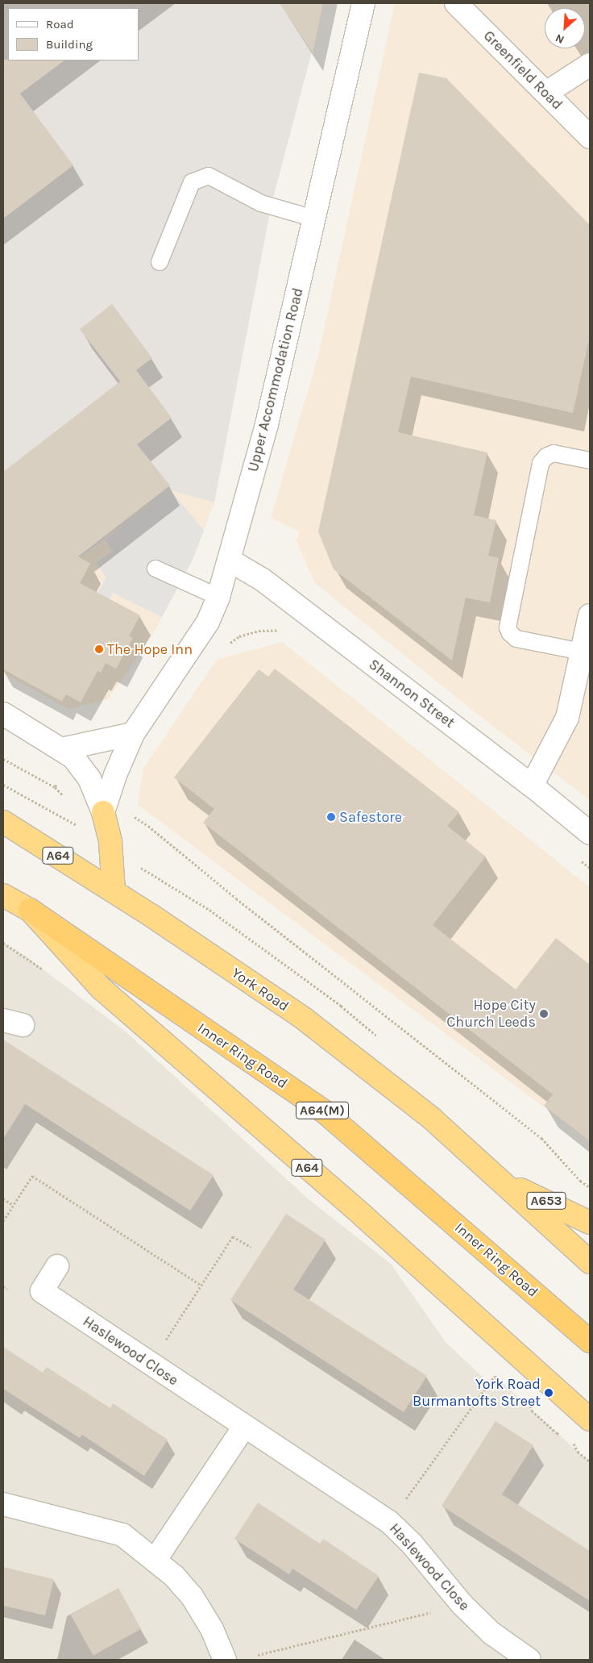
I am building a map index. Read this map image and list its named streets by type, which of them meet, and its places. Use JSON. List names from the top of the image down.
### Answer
{
  "streets": {
    "highway": [
      "A64",
      "York Road",
      "Inner Ring Road",
      "A64(M)",
      "A653"
    ],
    "street": [
      "Greenfield Road",
      "Upper Accommodation Road",
      "Shannon Street",
      "Haslewood Close"
    ]
  },
  "crossings": [
    ["Upper Accommodation Road", "Shannon Street"],
    ["A64", "York Road"],
    ["A64", "Inner Ring Road"],
    ["A64", "A653"],
    ["York Road", "A653"]
  ],
  "places": [
    "The Hope Inn",
    "Safestore",
    "Hope City Church Leeds",
    "York Road Burmantofts Street"
  ],
  "legend": ["Road", "Building"],
  "north": "bottom left"
}
